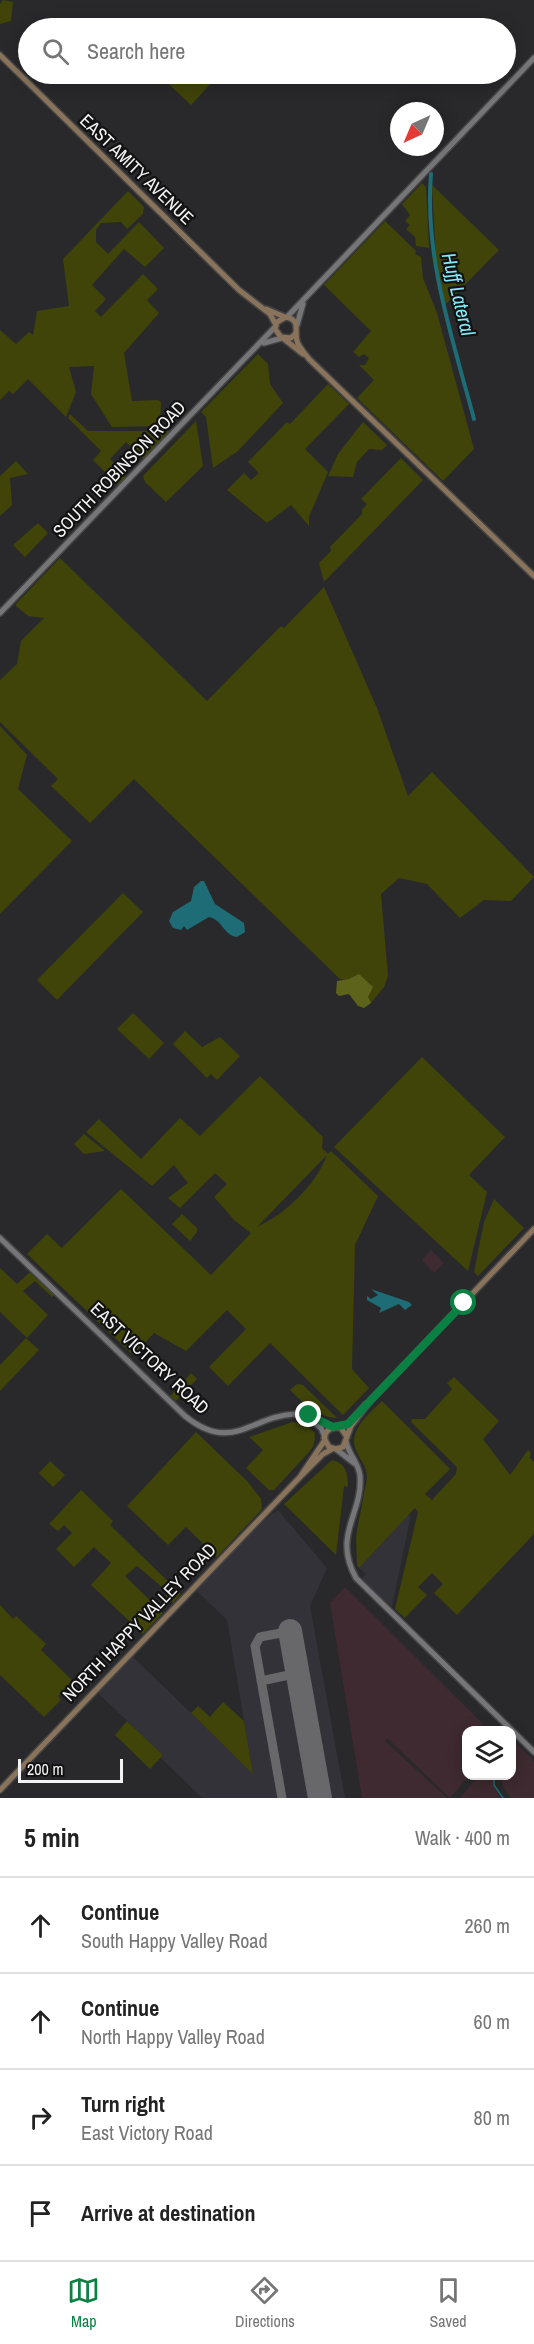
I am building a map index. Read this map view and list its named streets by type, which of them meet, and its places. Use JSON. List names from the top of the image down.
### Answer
{
  "streets": {
    "main road": ["EAST AMITY AVENUE", "NORTH HAPPY VALLEY ROAD"],
    "street": ["SOUTH ROBINSON ROAD", "EAST VICTORY ROAD"]
  },
  "crossings": [
    ["EAST AMITY AVENUE", "SOUTH ROBINSON ROAD"],
    ["EAST VICTORY ROAD", "NORTH HAPPY VALLEY ROAD"]
  ],
  "water": ["Huff Lateral"],
  "scale_bar": "200 m",
  "north": "bottom left",
  "page": {
    "search": "Search here",
    "scale": "200 m",
    "heading": ["5 min", "Walk · 400 m"],
    "list": [
      ["Continue", "South Happy Valley Road", "260 m"],
      ["Continue", "North Happy Valley Road", "60 m"],
      ["Turn right", "East Victory Road", "80 m"],
      "Arrive at destination"
    ],
    "nav": ["Map", "Directions", "Saved"]
  }
}
